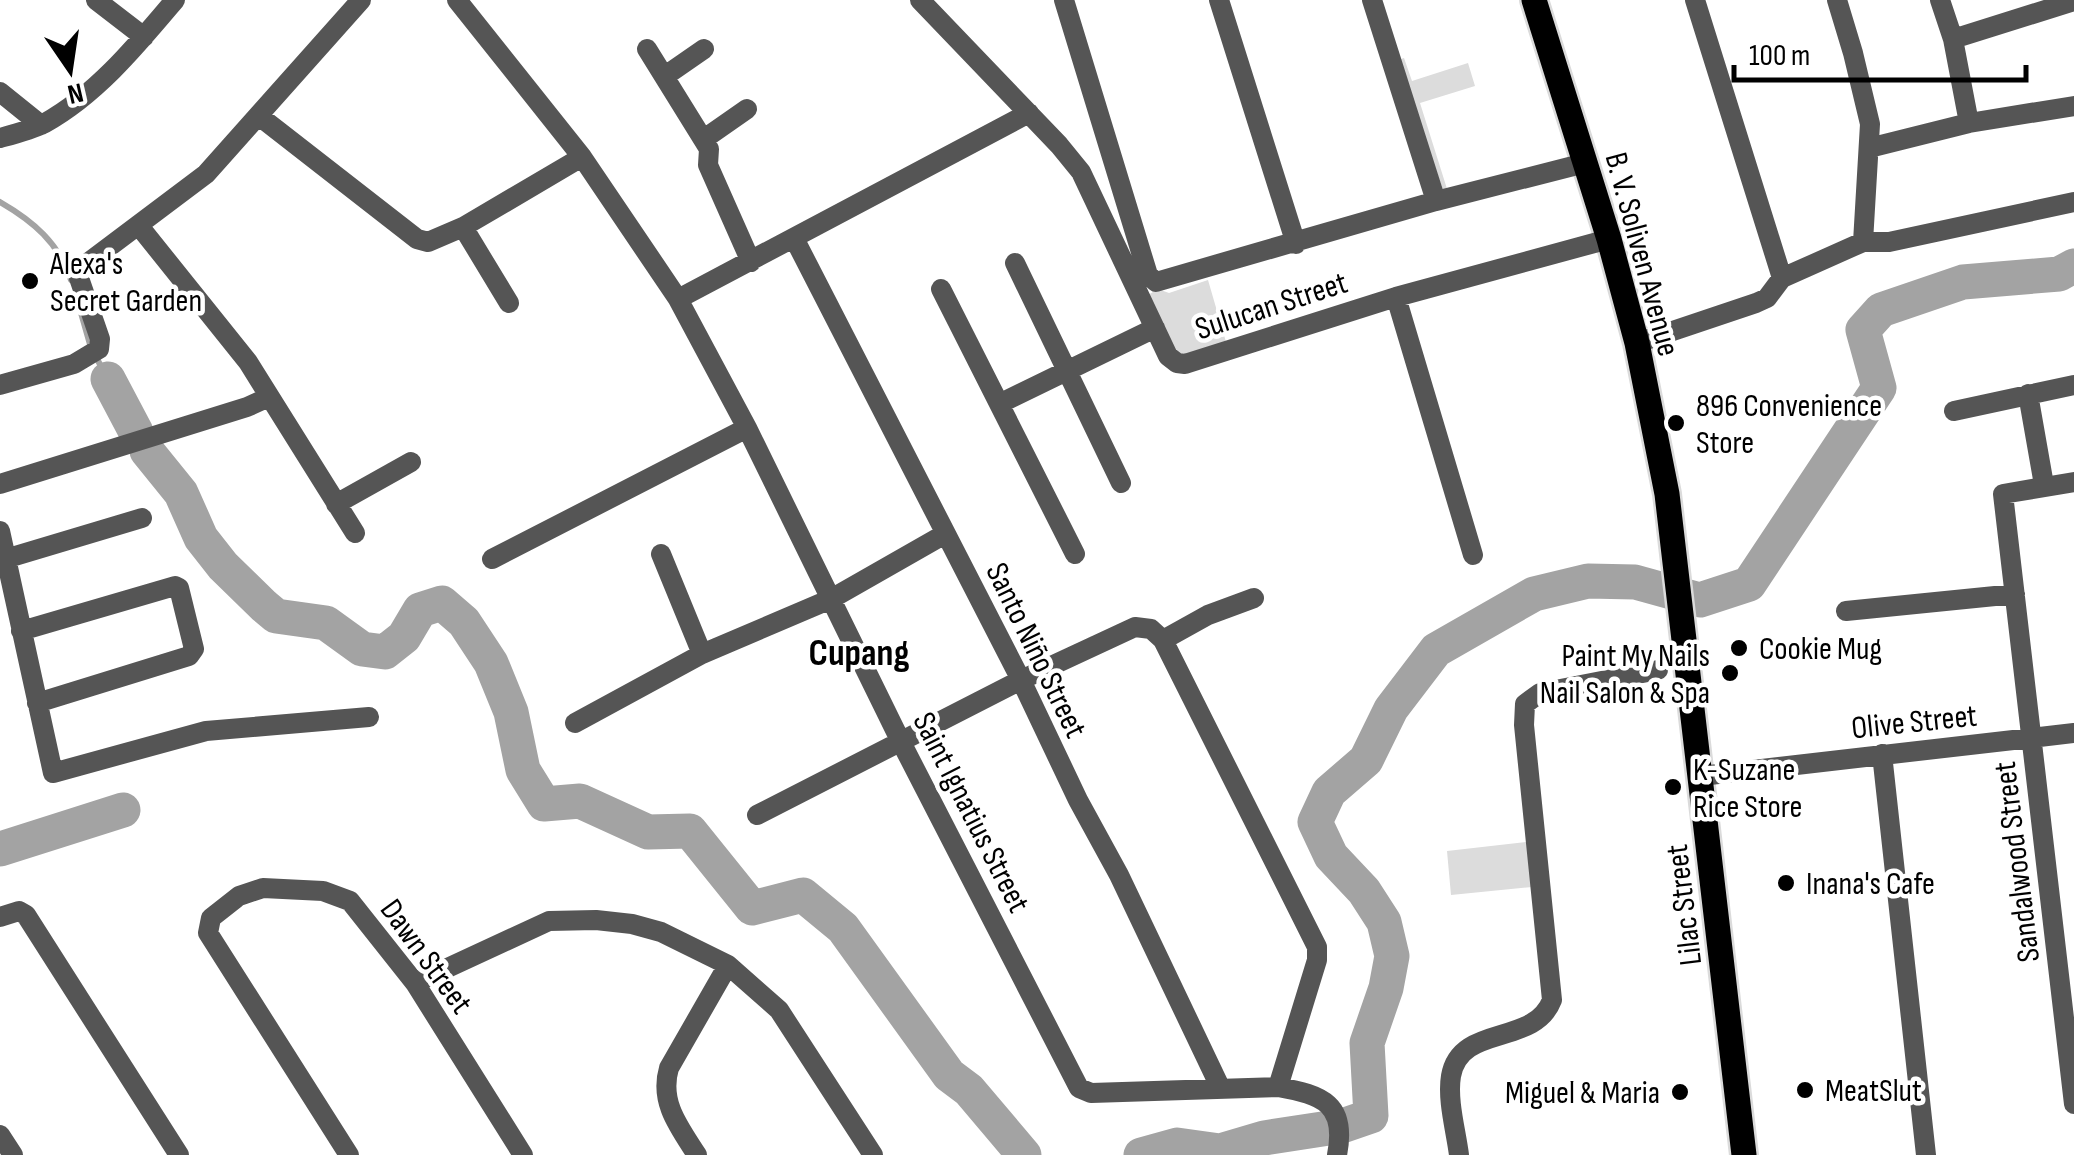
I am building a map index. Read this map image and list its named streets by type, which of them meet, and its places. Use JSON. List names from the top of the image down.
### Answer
{
  "streets": {
    "main road": ["B. V. Soliven Avenue", "Lilac Street"],
    "street": [
      "Sulucan Street",
      "Santo Niño Street",
      "Olive Street",
      "Saint Ignatius Street",
      "Sandalwood Street",
      "Dawn Street"
    ]
  },
  "crossings": [
    ["B. V. Soliven Avenue", "Sulucan Street"],
    ["B. V. Soliven Avenue", "Lilac Street"],
    ["Santo Niño Street", "Saint Ignatius Street"],
    ["Olive Street", "Sandalwood Street"],
    ["Olive Street", "Lilac Street"]
  ],
  "districts": ["Cupang"],
  "places": [
    "Alexa's Secret Garden",
    "896 Convenience Store",
    "Cookie Mug",
    "Paint My Nails Nail Salon & Spa",
    "K-Suzane Rice Store",
    "Inana's Cafe",
    "MeatSlut",
    "Miguel & Maria"
  ],
  "scale_bar": "100 m",
  "north": "bottom"
}
